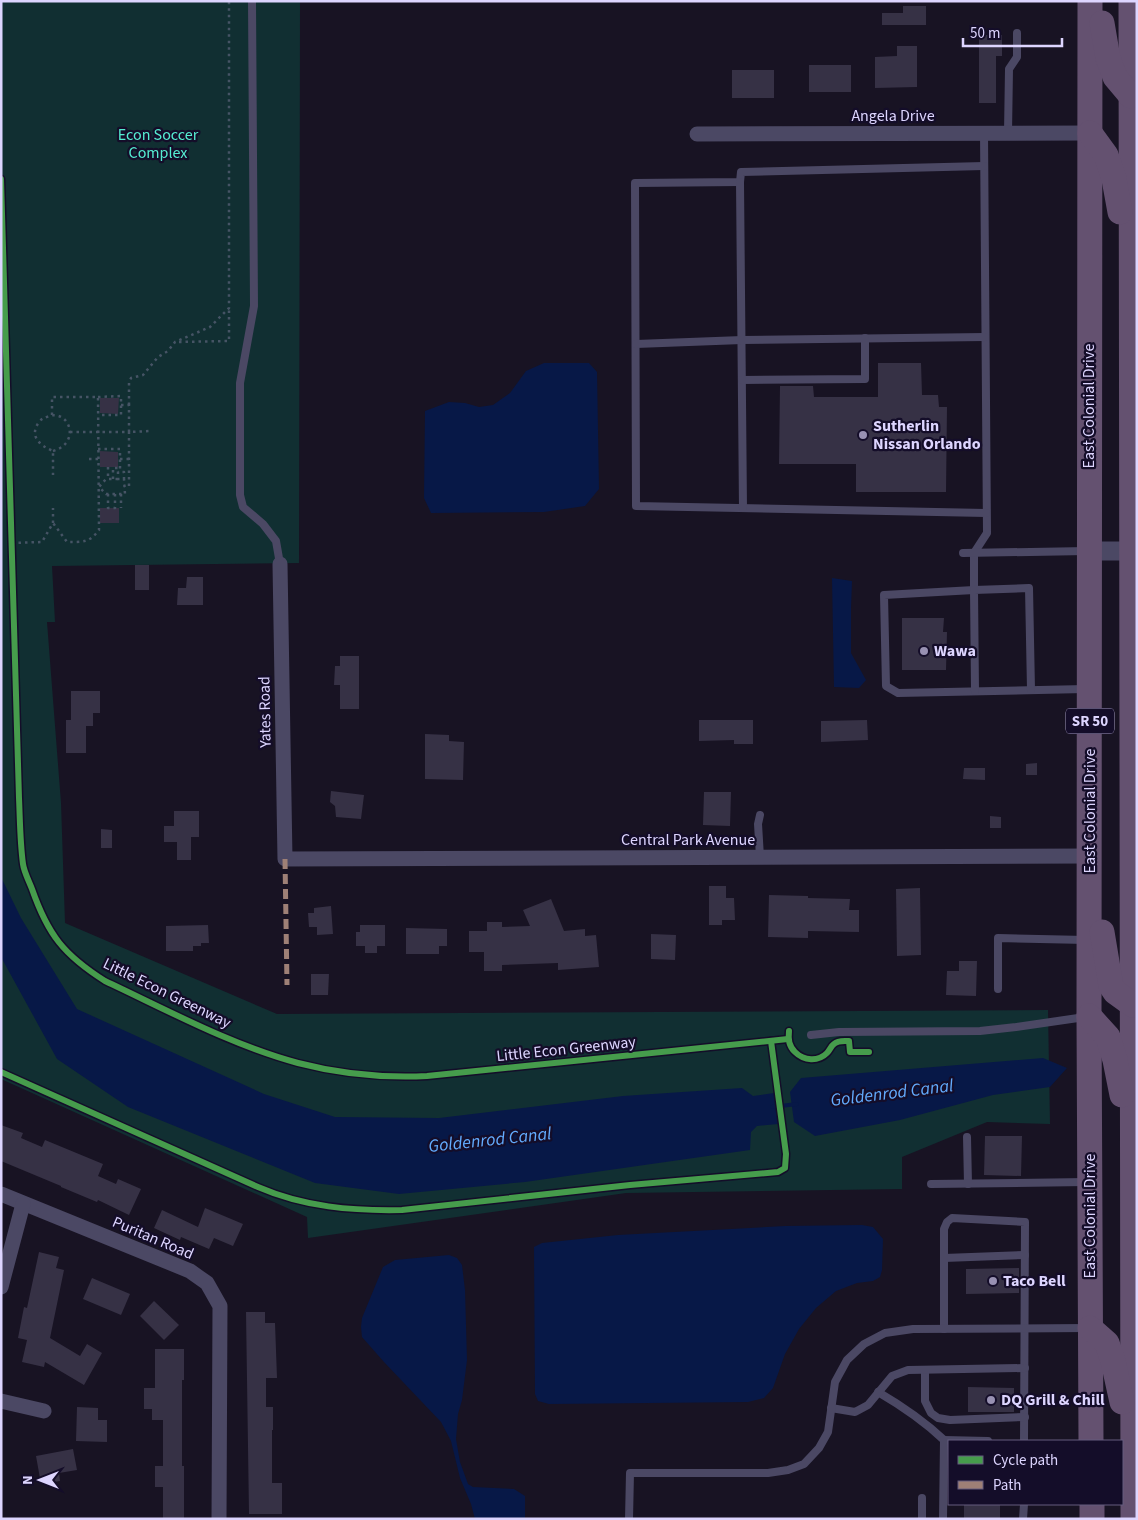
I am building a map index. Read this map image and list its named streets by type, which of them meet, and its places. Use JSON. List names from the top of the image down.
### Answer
{
  "streets": {
    "highway": ["East Colonial Drive", "SR 50"],
    "street": [
      "Angela Drive",
      "Yates Road",
      "Central Park Avenue",
      "Puritan Road"
    ],
    "cycle path": ["Little Econ Greenway"]
  },
  "crossings": [
    ["Angela Drive", "East Colonial Drive"],
    ["East Colonial Drive", "Central Park Avenue"],
    ["Yates Road", "Central Park Avenue"]
  ],
  "water": ["Goldenrod Canal"],
  "parks": ["Econ Soccer Complex"],
  "places": [
    "Sutherlin Nissan Orlando",
    "Wawa",
    "Taco Bell",
    "DQ Grill & Chill"
  ],
  "legend": ["Cycle path", "Path"],
  "scale_bar": "50 m",
  "north": "left"
}
